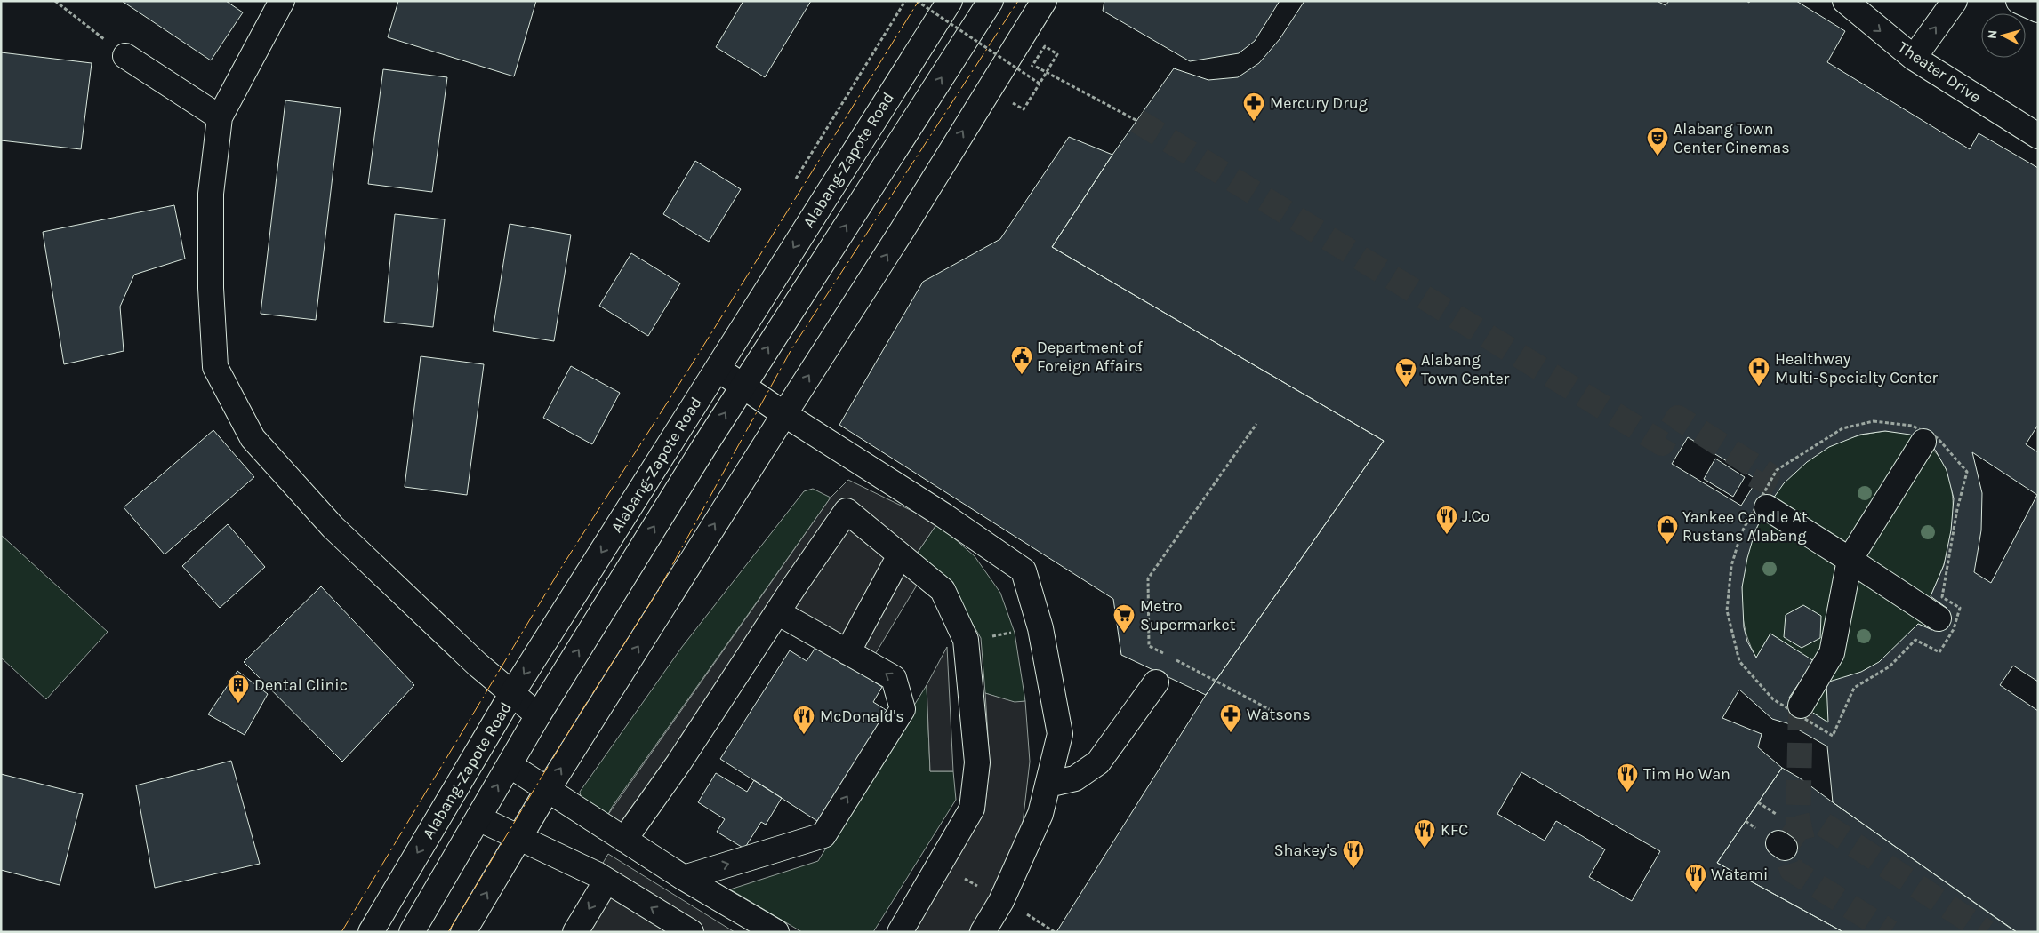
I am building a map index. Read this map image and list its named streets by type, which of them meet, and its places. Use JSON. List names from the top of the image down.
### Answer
{
  "streets": {
    "main road": ["Theater Drive", "Alabang-Zapote Road"]
  },
  "one_way": ["Theater Drive"],
  "places": {
    "pharmacy": ["Mercury Drug", "Watsons"],
    "theatre": ["Alabang Town Center Cinemas"],
    "public building": ["Department of Foreign Affairs"],
    "hospital": ["Healthway Multi-Specialty Center"],
    "supermarket": ["Alabang Town Center", "Metro Supermarket"],
    "restaurant": [
      "J.Co",
      "McDonald's",
      "Tim Ho Wan",
      "KFC",
      "Shakey's",
      "Watami"
    ],
    "shop": ["Yankee Candle At Rustans Alabang"],
    "building": ["Dental Clinic"]
  },
  "north": "left"
}
